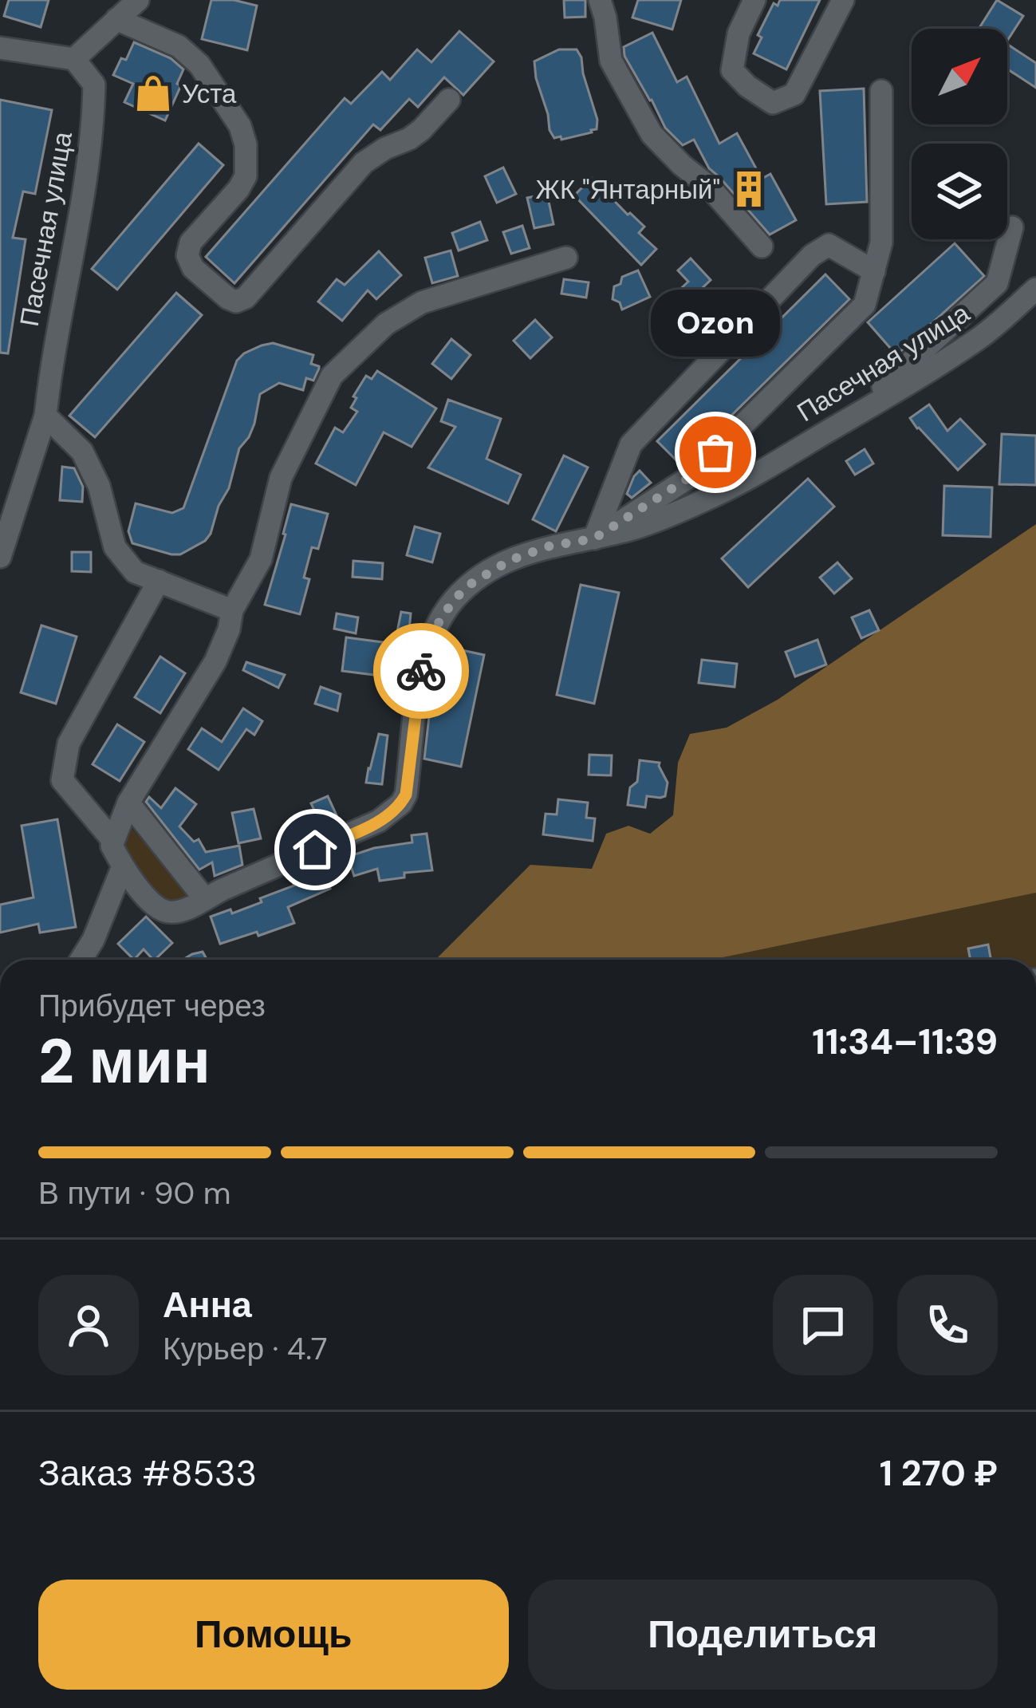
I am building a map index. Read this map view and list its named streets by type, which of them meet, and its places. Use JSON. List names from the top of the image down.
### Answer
{
  "streets": {
    "street": ["Пасечная улица"]
  },
  "places": {
    "shop": ["Уста"],
    "building": ["ЖК \"Янтарный\""],
    "other": ["Ozon"]
  },
  "north": "top right",
  "page": {
    "bubble": "Ozon",
    "heading": ["2 мин", "Прибудет через", "11:34–11:39"],
    "panel": [
      "Анна",
      "Курьер · 4.7",
      "Заказ #8533",
      "1 270 ₽"
    ],
    "bar": "В пути · 90 m",
    "buttons": ["Помощь", "Поделиться"]
  }
}
